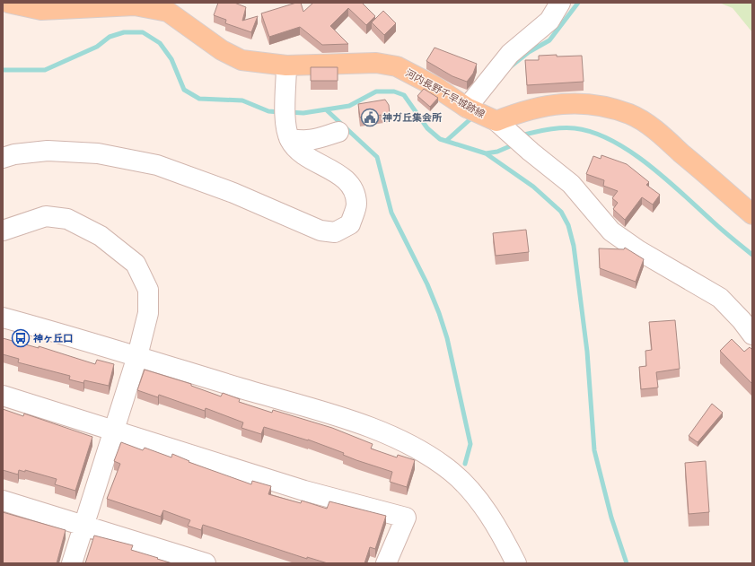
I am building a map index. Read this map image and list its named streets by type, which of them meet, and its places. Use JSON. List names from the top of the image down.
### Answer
{
  "streets": {
    "main road": ["河内長野千早城跡線"]
  },
  "places": {
    "public building": ["神ガ丘集会所"],
    "bus stop": ["神ヶ丘口"]
  }
}
